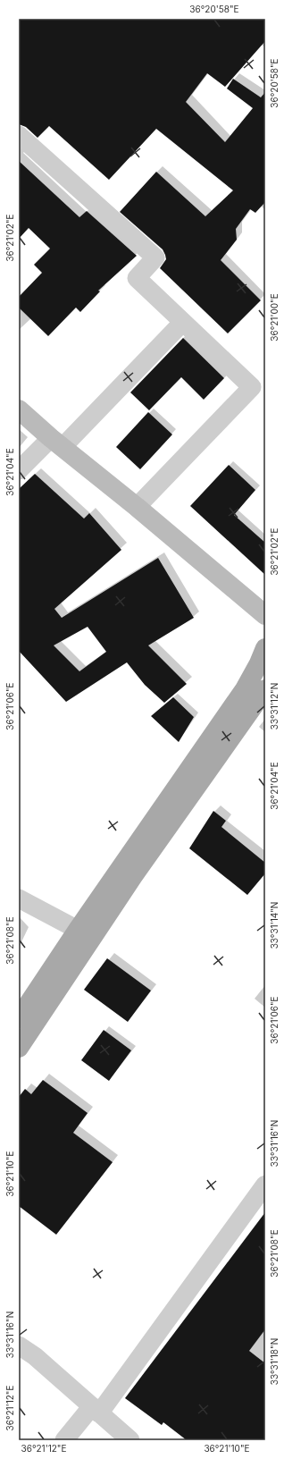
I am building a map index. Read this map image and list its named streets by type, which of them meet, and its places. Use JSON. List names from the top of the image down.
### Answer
{
  "coordinates": [
    "36°20'58\"E",
    "36°21'02\"E",
    "36°21'00\"E",
    "36°21'04\"E",
    "36°21'06\"E",
    "33°31'12\"N",
    "33°31'14\"N",
    "36°21'08\"E",
    "33°31'16\"N",
    "36°21'10\"E",
    "33°31'18\"N",
    "36°21'12\"E"
  ]
}
